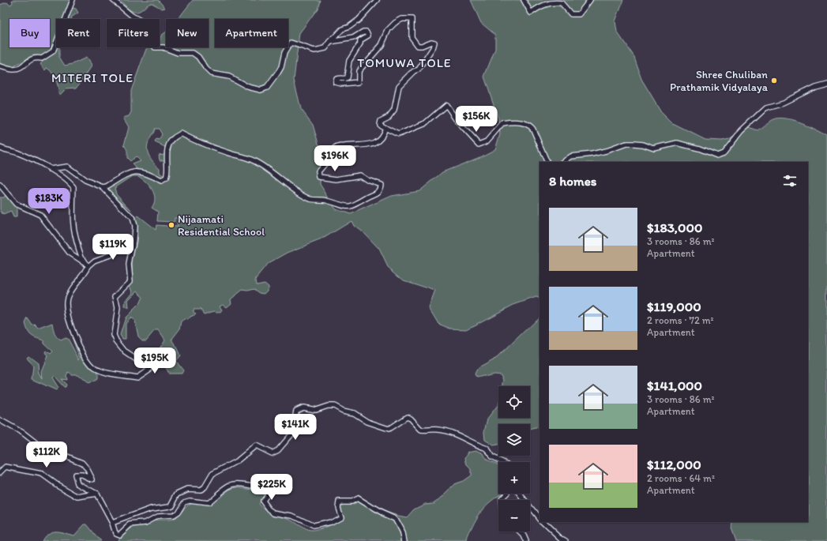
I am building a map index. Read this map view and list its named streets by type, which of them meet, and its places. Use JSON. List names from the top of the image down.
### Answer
{
  "districts": ["TOMUWA TOLE", "MITERI TOLE"],
  "places": ["Shree Chuliban Prathamik Vidyalaya", "Nijaamati Residential School"],
  "page": {
    "chip": [
      "Buy",
      "Rent",
      "Filters",
      "New",
      "Apartment"
    ],
    "price": [
      "$156K",
      "$196K",
      "$183K",
      "$119K",
      "$195K",
      "$141K",
      "$112K",
      "$225K"
    ],
    "heading": "8 homes",
    "list": [
      {
        "name": "$183,000",
        "note": "3 rooms · 86 m² · Apartment"
      },
      {
        "name": "$119,000",
        "note": "2 rooms · 72 m² · Apartment"
      },
      {
        "name": "$141,000",
        "note": "3 rooms · 86 m² · Apartment"
      },
      {
        "name": "$112,000",
        "note": "2 rooms · 64 m² · Apartment"
      }
    ],
    "map_buttons": ["+", "−"]
  }
}
